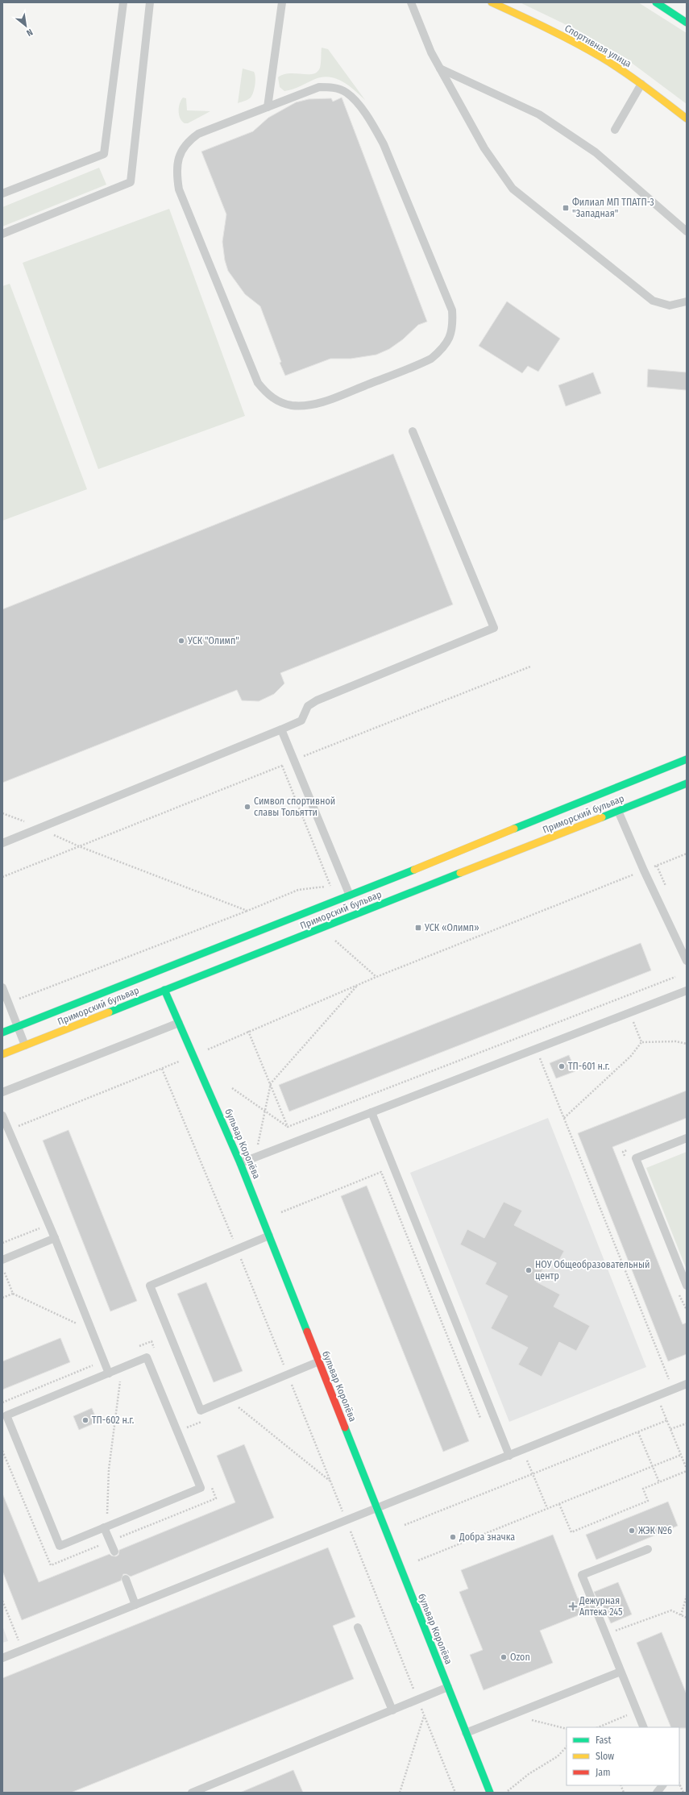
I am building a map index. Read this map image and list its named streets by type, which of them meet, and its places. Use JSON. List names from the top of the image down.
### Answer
{
  "streets": {
    "main road": ["Спортивная улица", "Приморский бульвар", "бульвар Королёва"]
  },
  "crossings": [
    ["Приморский бульвар", "бульвар Королёва"]
  ],
  "places": {
    "transit": ["Филиал МП ТПАТП-3 \"Западная\"", "УСК «Олимп»"],
    "other": [
      "УСК \"Олимп\"",
      "Символ спортивной славы Тольятти",
      "ТП-601 н.г.",
      "НОУ Общеобразовательный центр",
      "ТП-602 н.г.",
      "ЖЭК №6",
      "Добра значка",
      "Ozon"
    ],
    "health": ["Дежурная Аптека 245"]
  },
  "legend": ["Fast", "Slow", "Jam"],
  "north": "bottom right"
}
